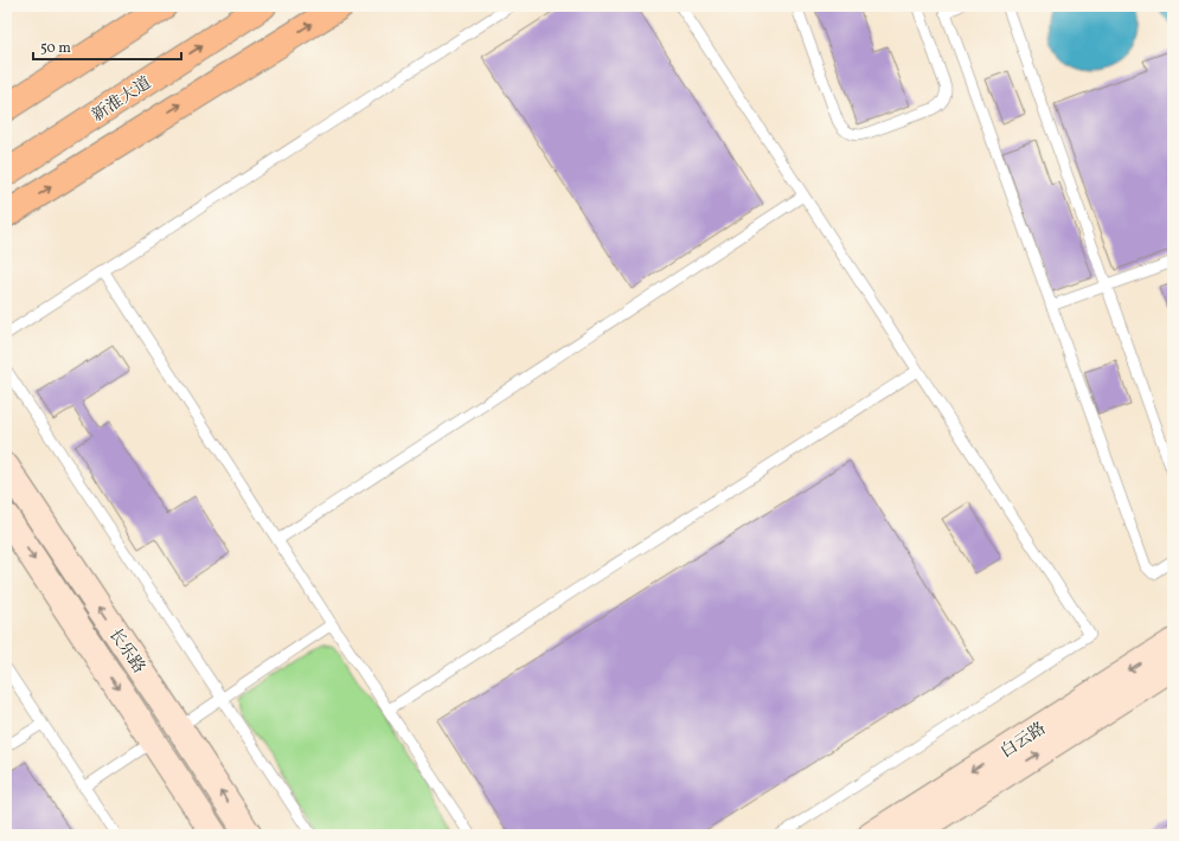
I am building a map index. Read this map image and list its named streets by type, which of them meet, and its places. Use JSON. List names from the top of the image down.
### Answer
{
  "streets": {
    "main road": ["新淮大道"],
    "street": ["长乐路", "白云路"]
  },
  "scale_bar": "50 m"
}
